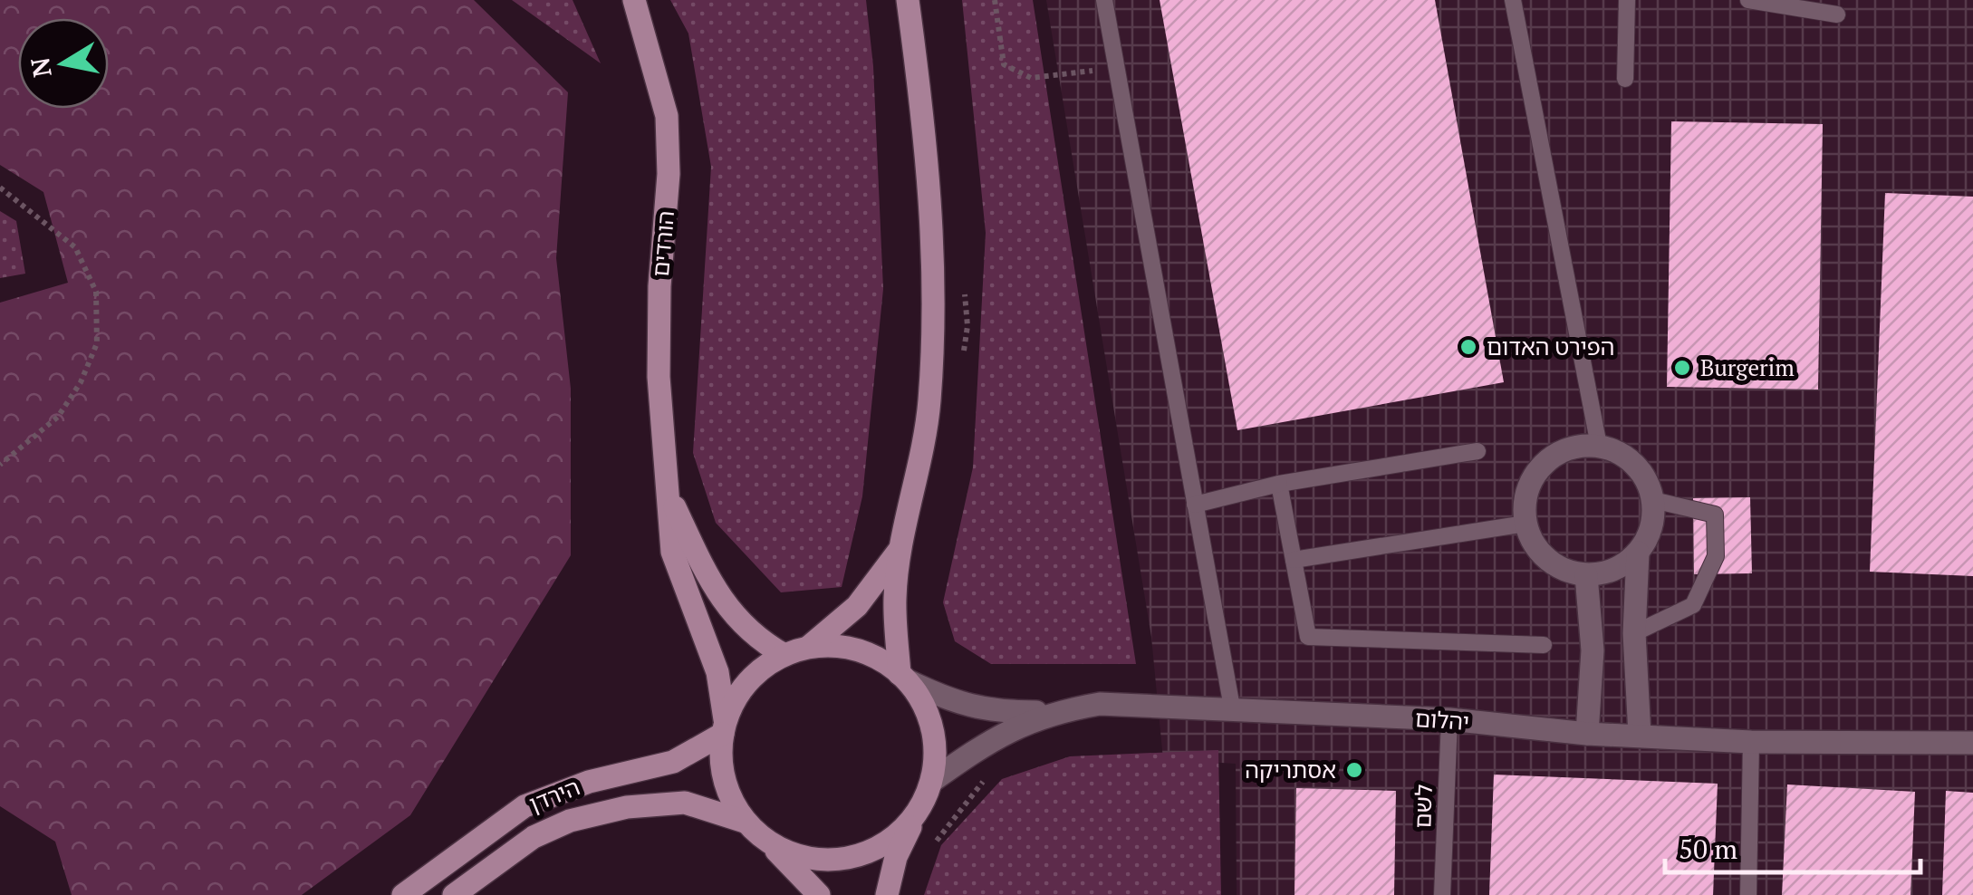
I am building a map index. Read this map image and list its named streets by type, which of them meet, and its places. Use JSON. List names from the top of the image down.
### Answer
{
  "streets": {
    "main road": ["הורדים", "הירדן"],
    "street": ["יהלום"],
    "lane": ["לשם"]
  },
  "crossings": [
    ["הורדים", "יהלום"],
    ["הורדים", "הירדן"],
    ["יהלום", "הירדן"],
    ["יהלום", "לשם"]
  ],
  "places": ["הפירט האדום", "Burgerim", "אסתריקה"],
  "scale_bar": "50 m",
  "north": "left"
}
